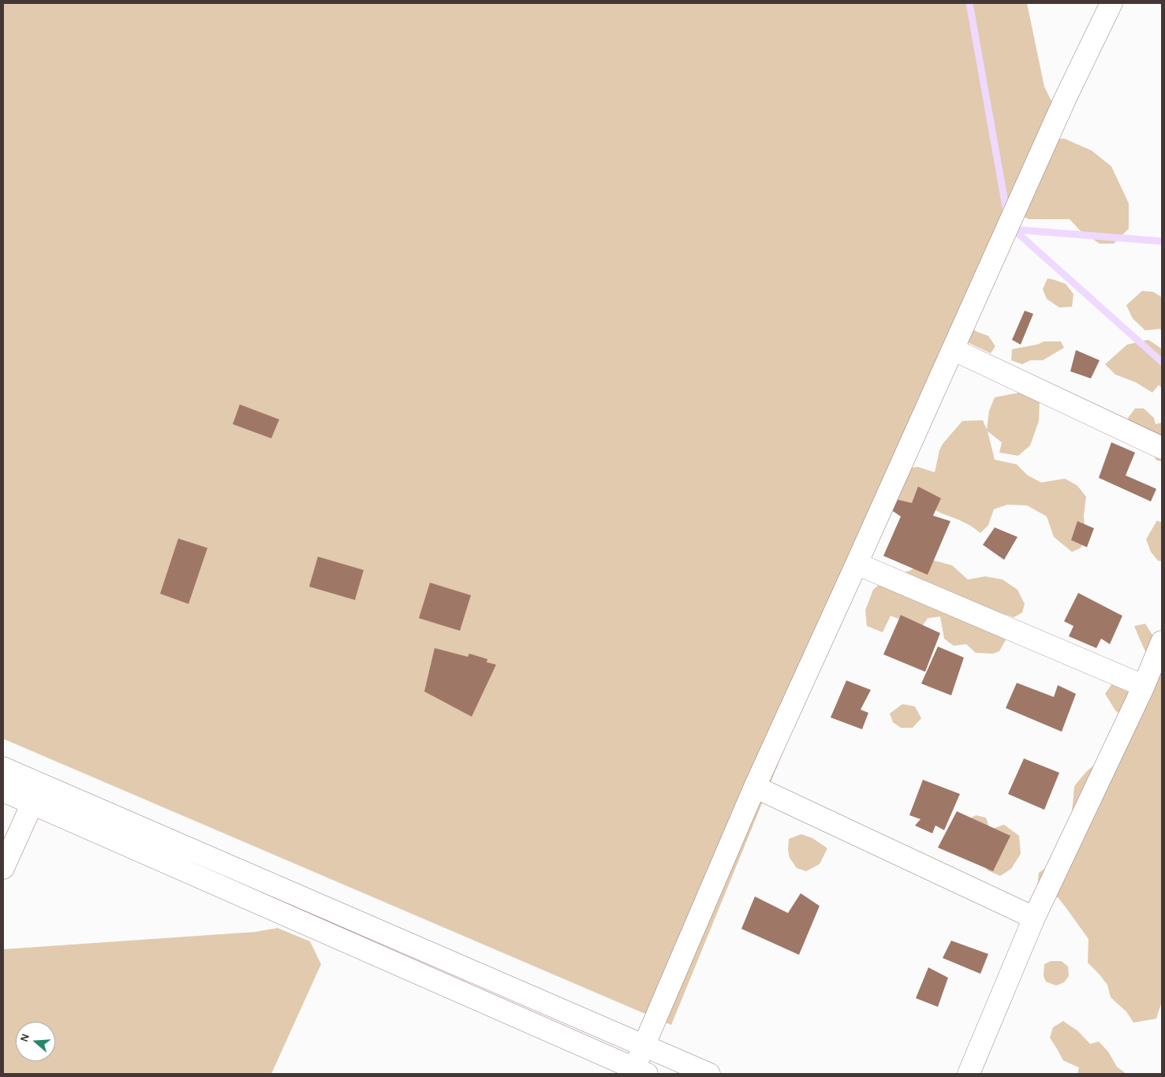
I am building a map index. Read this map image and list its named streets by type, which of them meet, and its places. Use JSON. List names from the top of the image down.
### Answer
{
  "north": "left"
}
